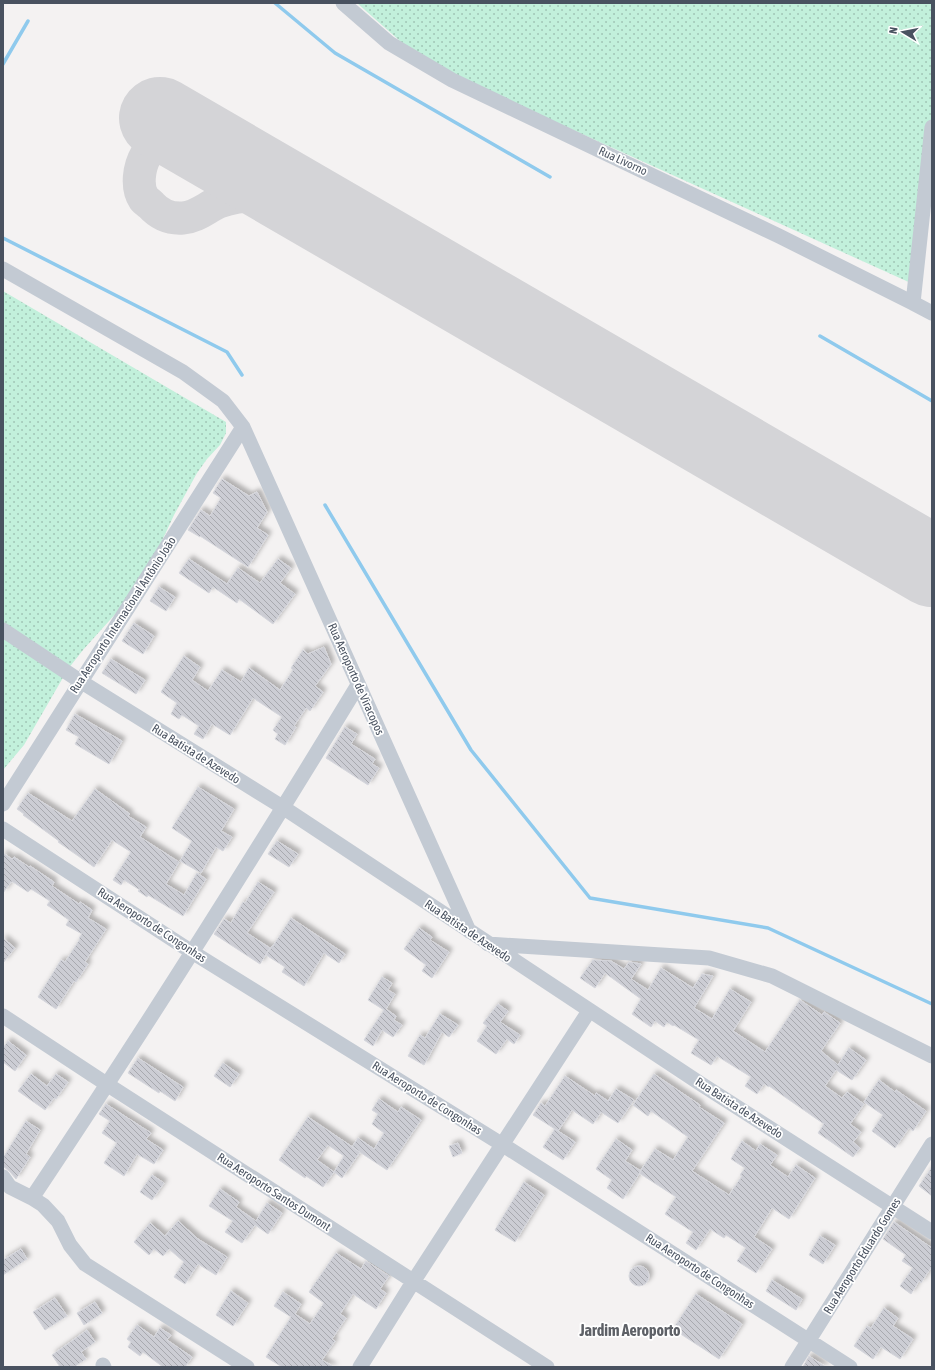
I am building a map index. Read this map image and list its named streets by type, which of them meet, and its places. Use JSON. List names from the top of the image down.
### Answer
{
  "streets": {
    "street": [
      "Rua Livorno",
      "Rua Aeroporto Internacional Antônio João",
      "Rua Aeroporto de Viracopos",
      "Rua Batista de Azevedo",
      "Rua Aeroporto de Congonhas",
      "Rua Aeroporto Santos Dumont",
      "Rua Aeroporto Eduardo Gomes"
    ]
  },
  "crossings": [
    ["Rua Aeroporto Internacional Antônio João", "Rua Aeroporto de Viracopos"],
    ["Rua Aeroporto Internacional Antônio João", "Rua Batista de Azevedo"],
    ["Rua Aeroporto de Viracopos", "Rua Batista de Azevedo"],
    ["Rua Batista de Azevedo", "Rua Aeroporto Eduardo Gomes"],
    ["Rua Aeroporto de Congonhas", "Rua Aeroporto Eduardo Gomes"]
  ],
  "districts": ["Jardim Aeroporto"],
  "north": "left"
}
